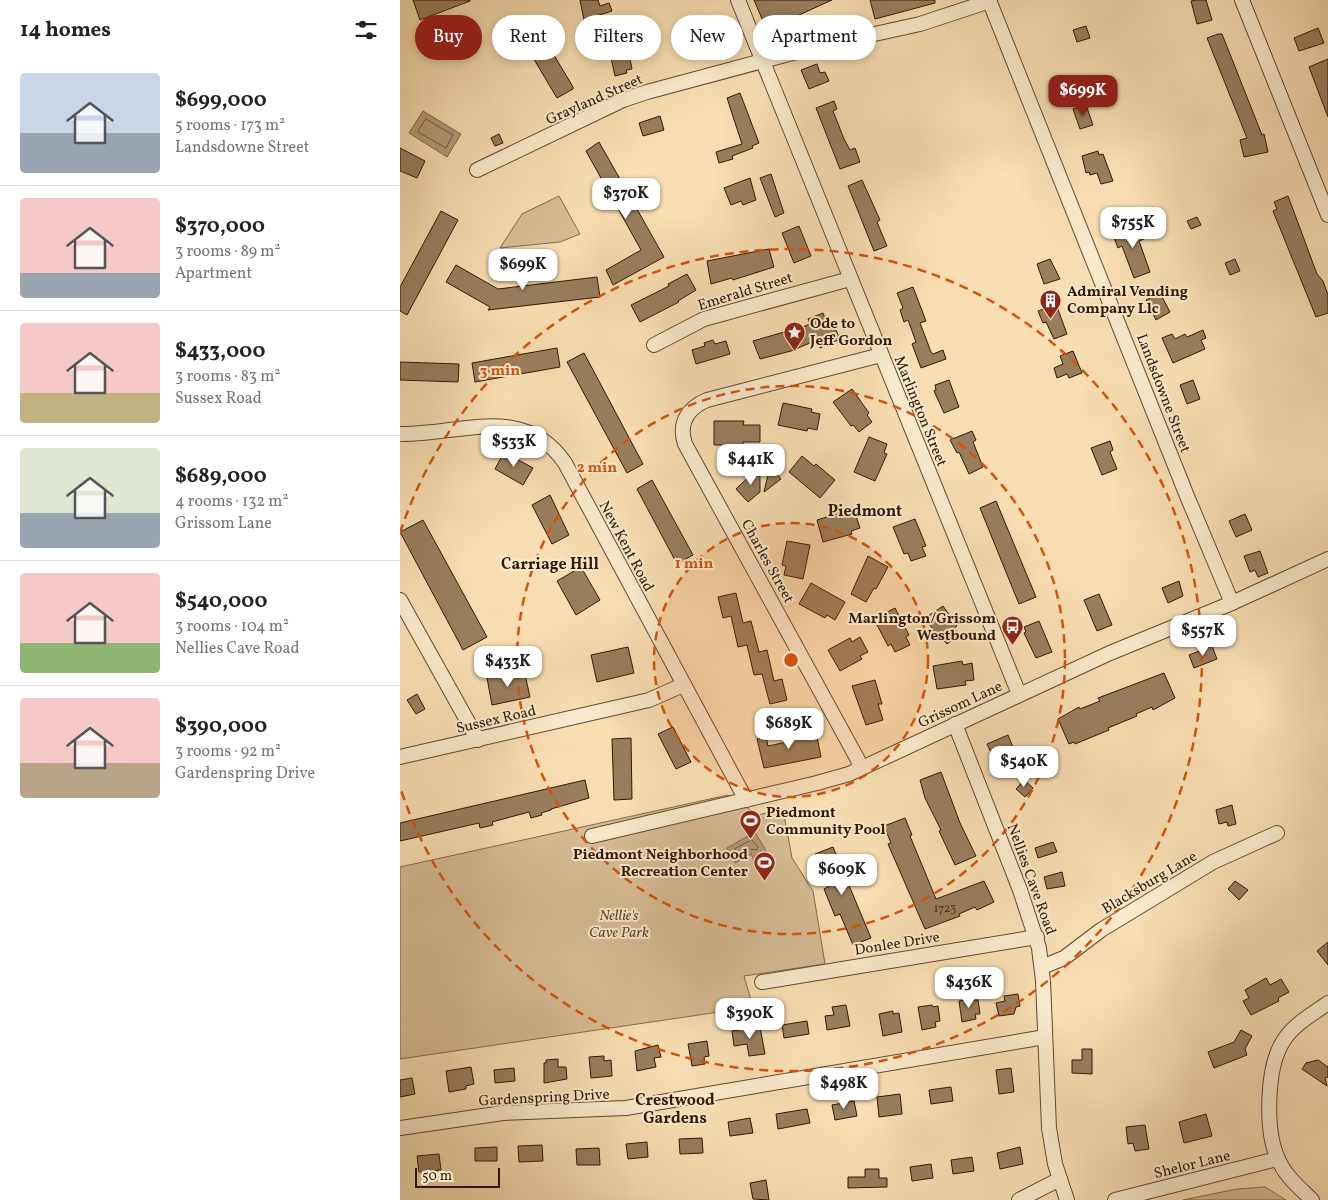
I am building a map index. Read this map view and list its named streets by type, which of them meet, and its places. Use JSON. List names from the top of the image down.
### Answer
{
  "streets": {
    "street": [
      "Grayland Street",
      "Emerald Street",
      "Landsdowne Street",
      "Marlington Street",
      "New Kent Road",
      "Charles Street",
      "Grissom Lane",
      "Sussex Road",
      "Nellies Cave Road",
      "Blacksburg Lane",
      "Donlee Drive",
      "Gardenspring Drive",
      "Shelor Lane"
    ]
  },
  "crossings": [
    ["Grayland Street", "Landsdowne Street"],
    ["Grayland Street", "Marlington Street"],
    ["Emerald Street", "Marlington Street"],
    ["Landsdowne Street", "Grissom Lane"],
    ["Marlington Street", "Charles Street"],
    ["Marlington Street", "Grissom Lane"],
    ["New Kent Road", "Grissom Lane"],
    ["New Kent Road", "Sussex Road"],
    ["Charles Street", "Grissom Lane"],
    ["Grissom Lane", "Nellies Cave Road"],
    ["Nellies Cave Road", "Blacksburg Lane"],
    ["Nellies Cave Road", "Donlee Drive"],
    ["Nellies Cave Road", "Gardenspring Drive"]
  ],
  "districts": ["Piedmont", "Carriage Hill", "Crestwood Gardens"],
  "parks": ["Nellie's Cave Park"],
  "places": {
    "building": ["Admiral Vending Company Llc"],
    "place": ["Ode to Jeff Gordon"],
    "bus stop": ["Marlington/Grissom Westbound"],
    "sports": ["Piedmont Community Pool", "Piedmont Neighborhood Recreation Center"]
  },
  "house_numbers": ["1723"],
  "scale_bar": "50 m",
  "page": {
    "heading": "14 homes",
    "chip": [
      "Buy",
      "Rent",
      "Filters",
      "New",
      "Apartment"
    ],
    "list": [
      {
        "name": "$699,000",
        "note": "5 rooms · 173 m² · Landsdowne Street"
      },
      {
        "name": "$370,000",
        "note": "3 rooms · 89 m² · Apartment"
      },
      {
        "name": "$433,000",
        "note": "3 rooms · 83 m² · Sussex Road"
      },
      {
        "name": "$689,000",
        "note": "4 rooms · 132 m² · Grissom Lane"
      },
      {
        "name": "$540,000",
        "note": "3 rooms · 104 m² · Nellies Cave Road"
      },
      {
        "name": "$390,000",
        "note": "3 rooms · 92 m² · Gardenspring Drive"
      }
    ],
    "price": [
      "$699K",
      "$370K",
      "$755K",
      "$699K",
      "$533K",
      "$441K",
      "$557K",
      "$433K",
      "$689K",
      "$540K",
      "$609K",
      "$436K",
      "$390K",
      "$498K"
    ],
    "scale": "50 m"
  },
  "rings": ["3 min", "2 min", "1 min"]
}
